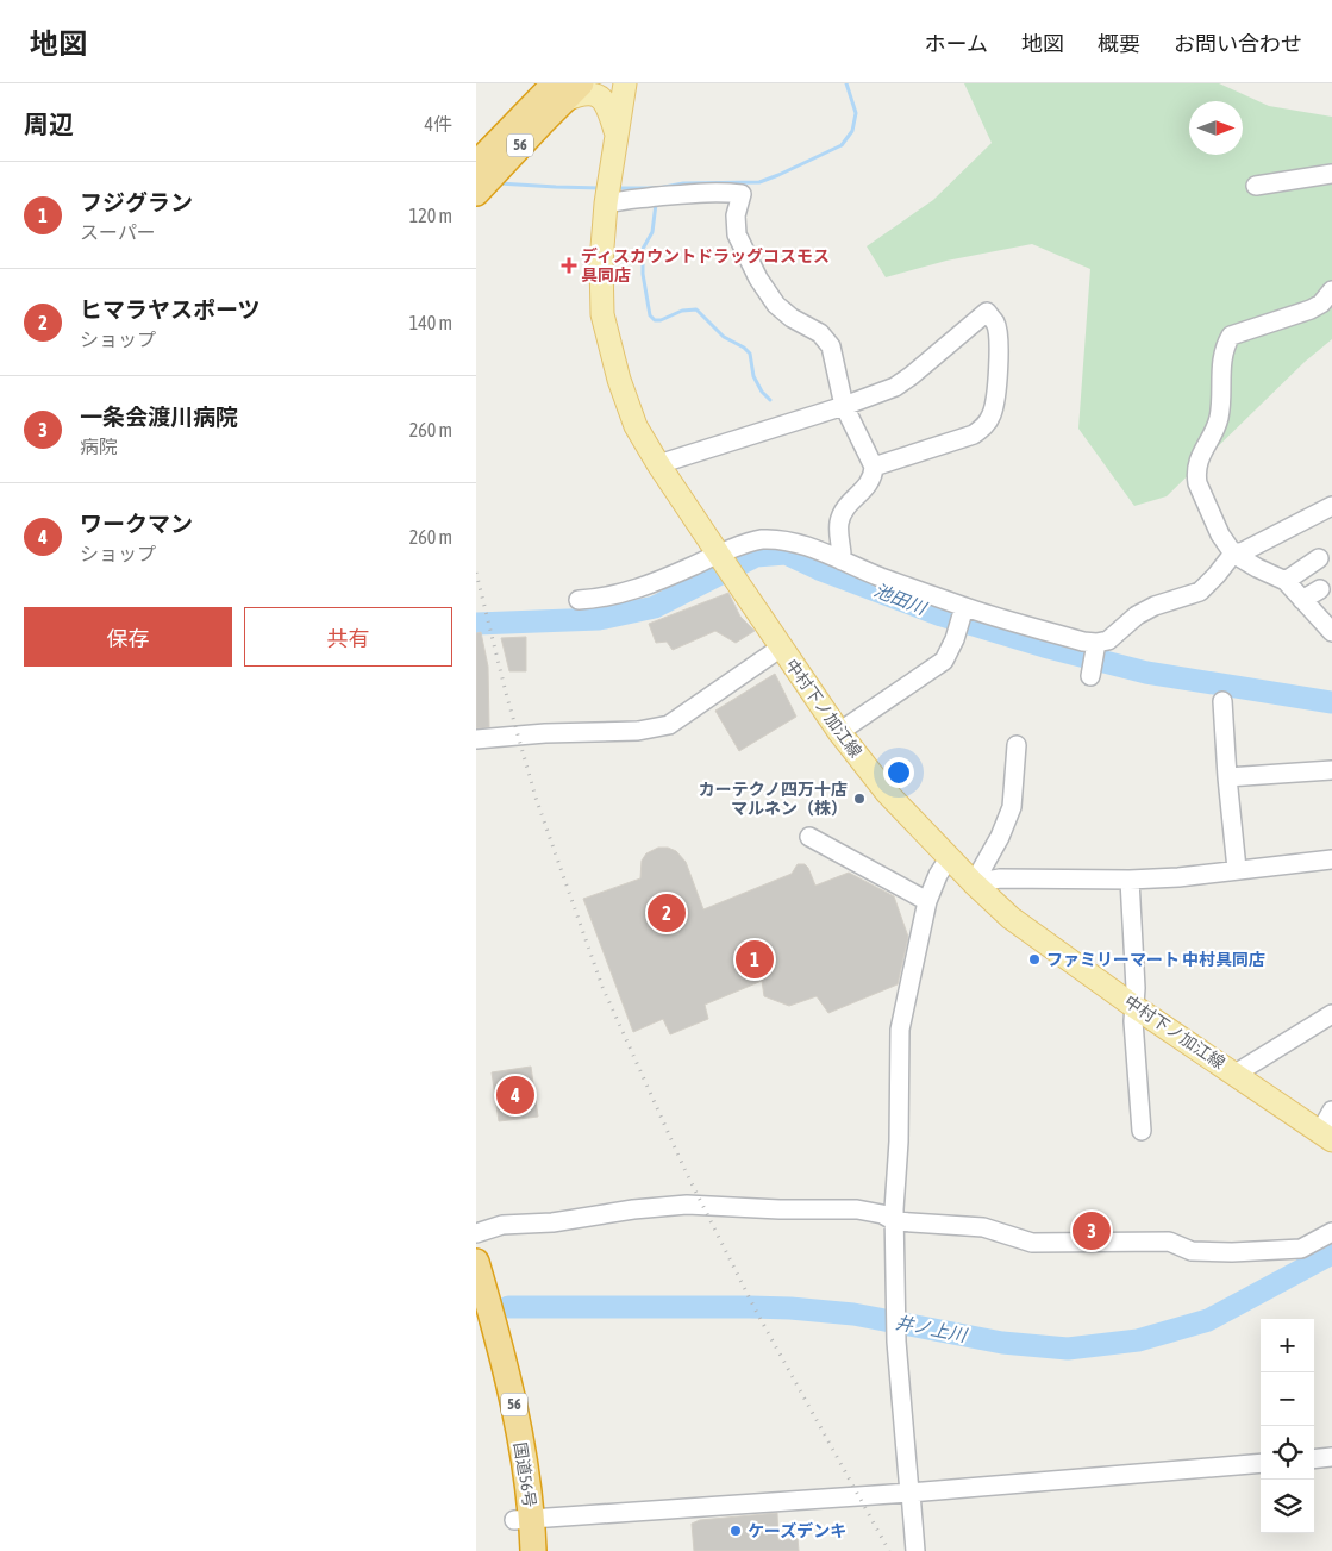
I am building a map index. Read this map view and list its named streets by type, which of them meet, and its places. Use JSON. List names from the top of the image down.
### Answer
{
  "streets": {
    "highway": ["56", "国道56号"],
    "main road": ["中村下ノ加江線"]
  },
  "crossings": [
    ["56", "中村下ノ加江線"]
  ],
  "water": ["池田川", "井ノ上川"],
  "places": {
    "health": ["ディスカウントドラッグコスモス 具同店"],
    "other": ["カーテクノ四万十店 マルネン（株）", "ファミリーマート 中村具同店", "ケーズデンキ"]
  },
  "north": "right",
  "page": {
    "header": "地図",
    "nav": [
      "ホーム",
      "地図",
      "概要",
      "お問い合わせ"
    ],
    "heading": ["周辺", "4件"],
    "list": [
      {
        "mark": "1",
        "name": "フジグラン",
        "note": "スーパー",
        "value": "120 m"
      },
      {
        "mark": "2",
        "name": "ヒマラヤスポーツ",
        "note": "ショップ",
        "value": "140 m"
      },
      {
        "mark": "3",
        "name": "一条会渡川病院",
        "note": "病院",
        "value": "260 m"
      },
      {
        "mark": "4",
        "name": "ワークマン",
        "note": "ショップ",
        "value": "260 m"
      }
    ],
    "buttons": ["保存", "共有"],
    "pins": [
      "2",
      "1",
      "4",
      "3"
    ],
    "map_buttons": ["+", "−"]
  }
}
